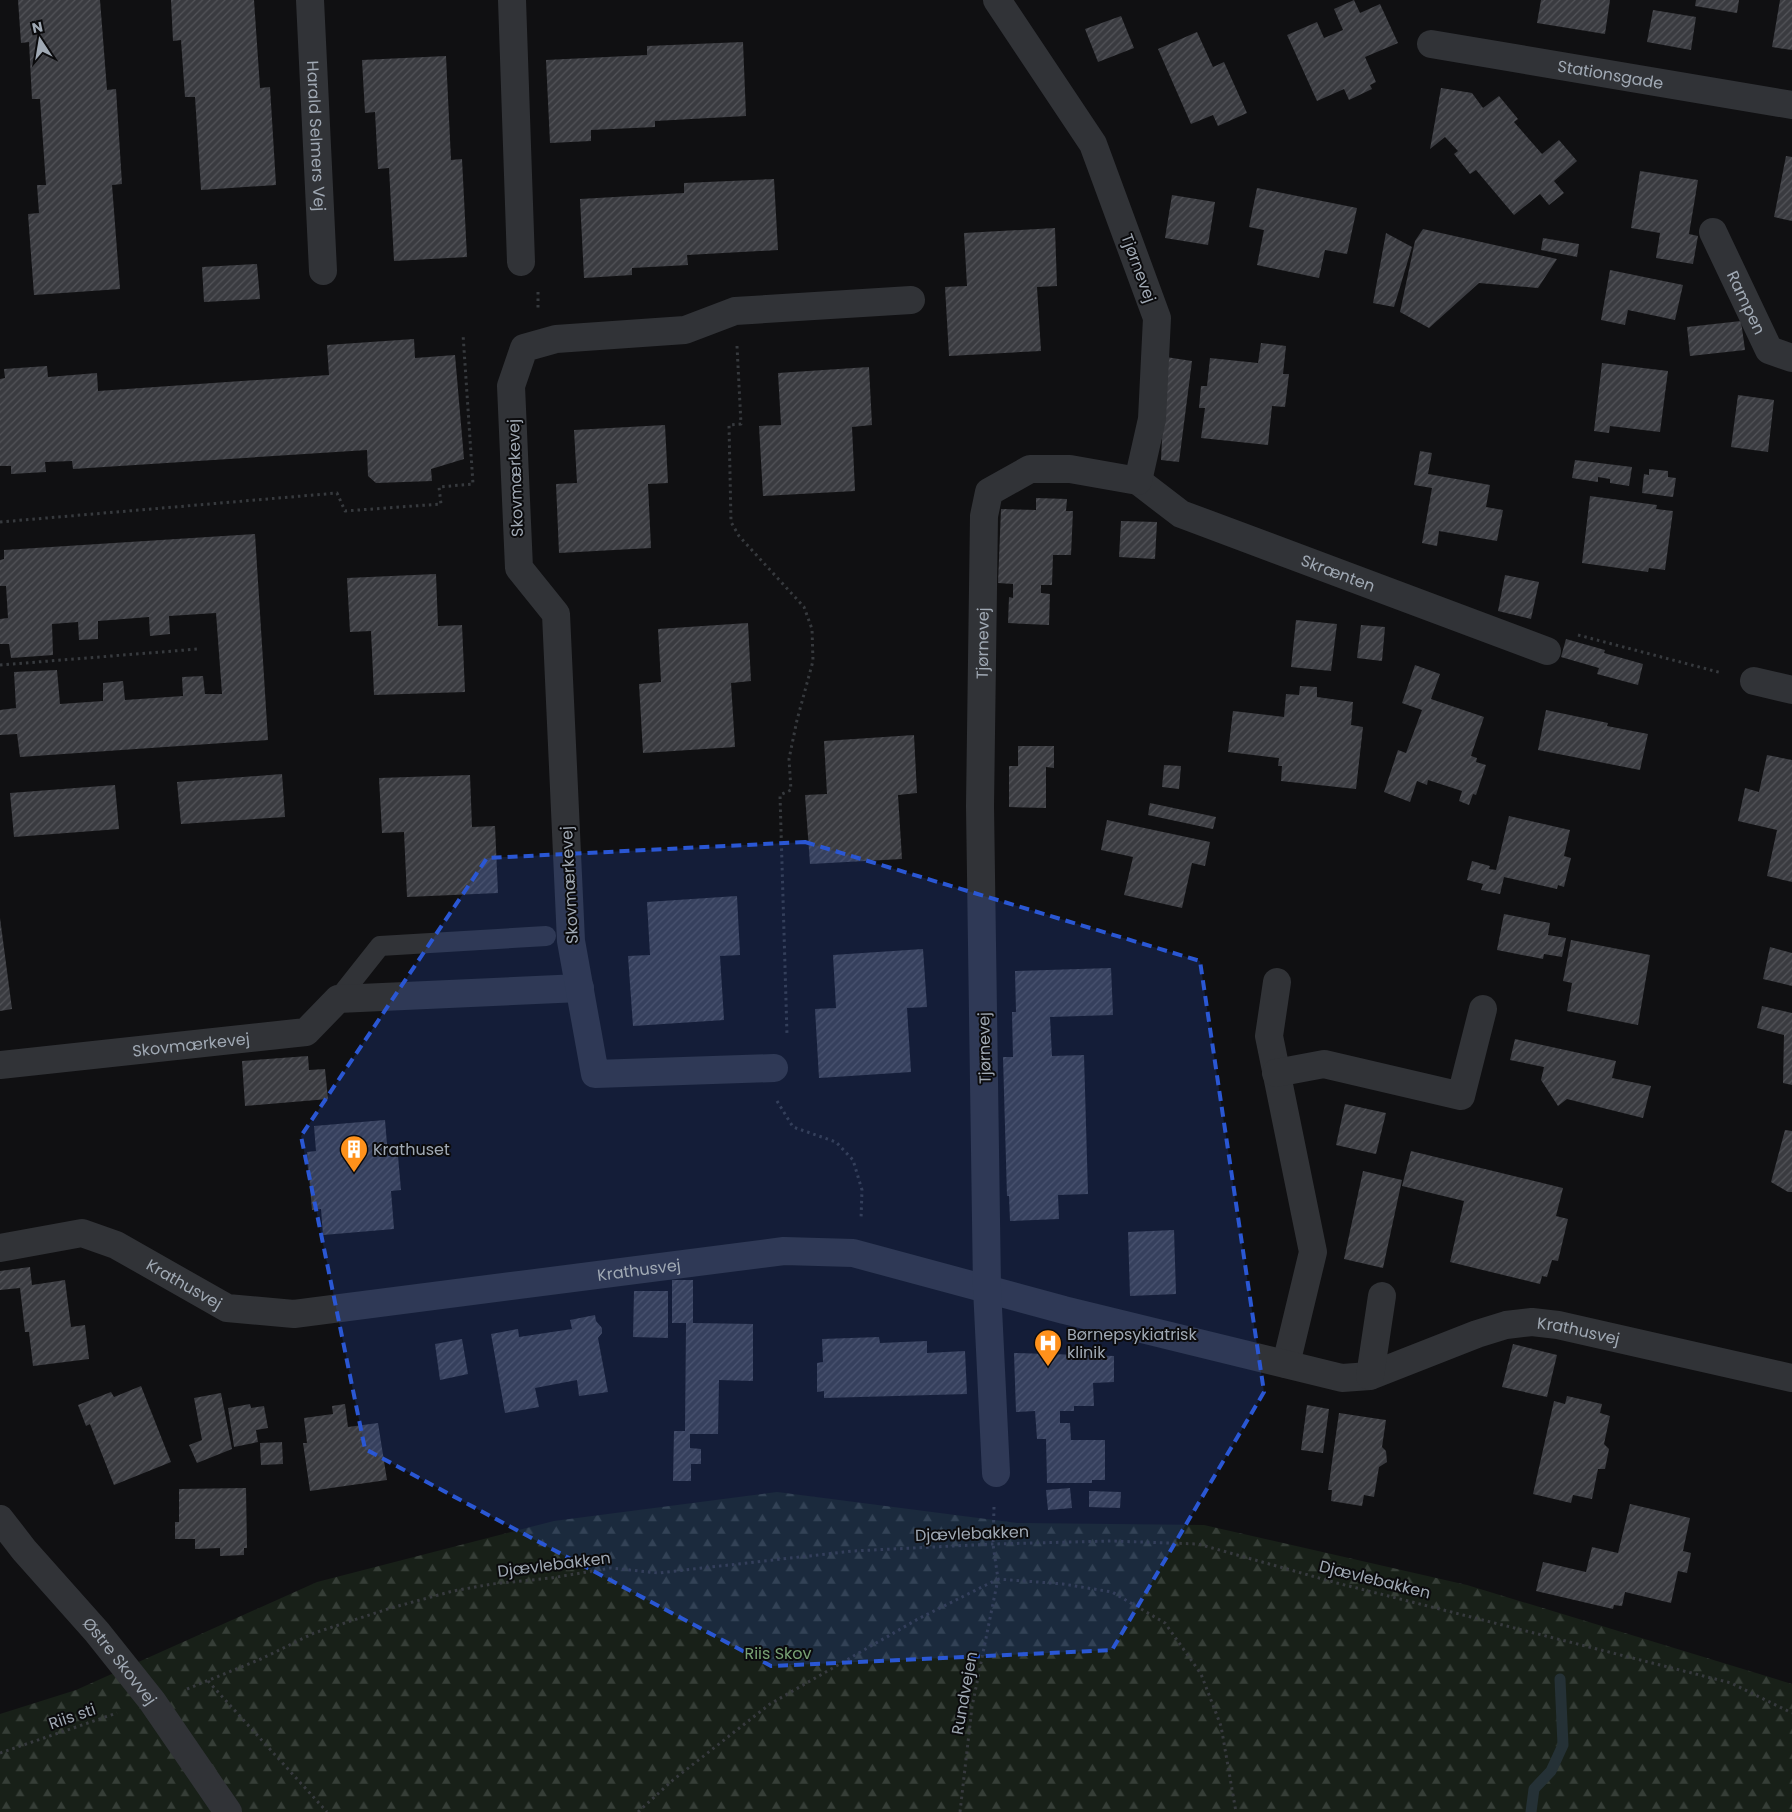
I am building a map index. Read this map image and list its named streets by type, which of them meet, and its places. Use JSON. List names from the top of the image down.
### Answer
{
  "streets": {
    "street": [
      "Stationsgade",
      "Harald Selmers Vej",
      "Tjørnevej",
      "Rampen",
      "Skovmærkevej",
      "Skrænten",
      "Krathusvej",
      "Østre Skovvej"
    ],
    "path": ["Djævlebakken", "Rundvejen", "Riis sti"]
  },
  "crossings": [
    ["Tjørnevej", "Skrænten"],
    ["Tjørnevej", "Krathusvej"],
    ["Djævlebakken", "Østre Skovvej"],
    ["Djævlebakken", "Riis sti"],
    ["Østre Skovvej", "Riis sti"]
  ],
  "parks": ["Riis Skov"],
  "places": {
    "building": ["Krathuset"],
    "hospital": ["Børnepsykiatrisk klinik"]
  },
  "north": "top"
}
